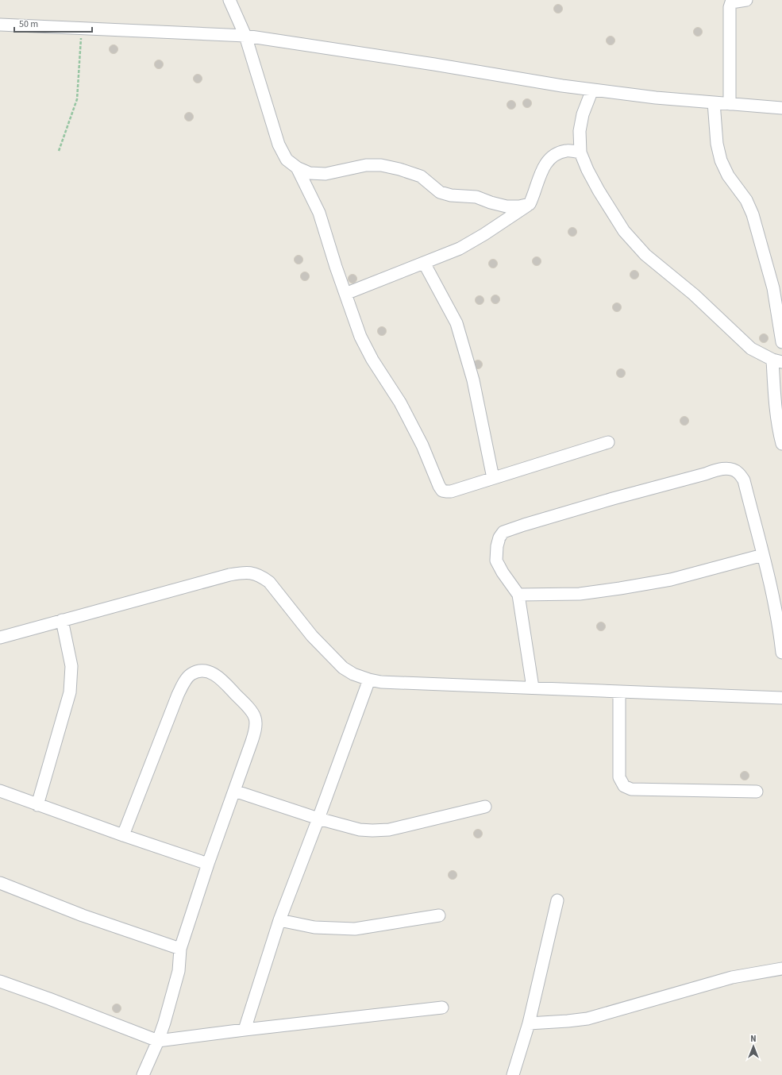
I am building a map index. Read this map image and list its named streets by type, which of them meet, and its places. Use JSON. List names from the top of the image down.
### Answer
{
  "scale_bar": "50 m",
  "north": "top"
}
